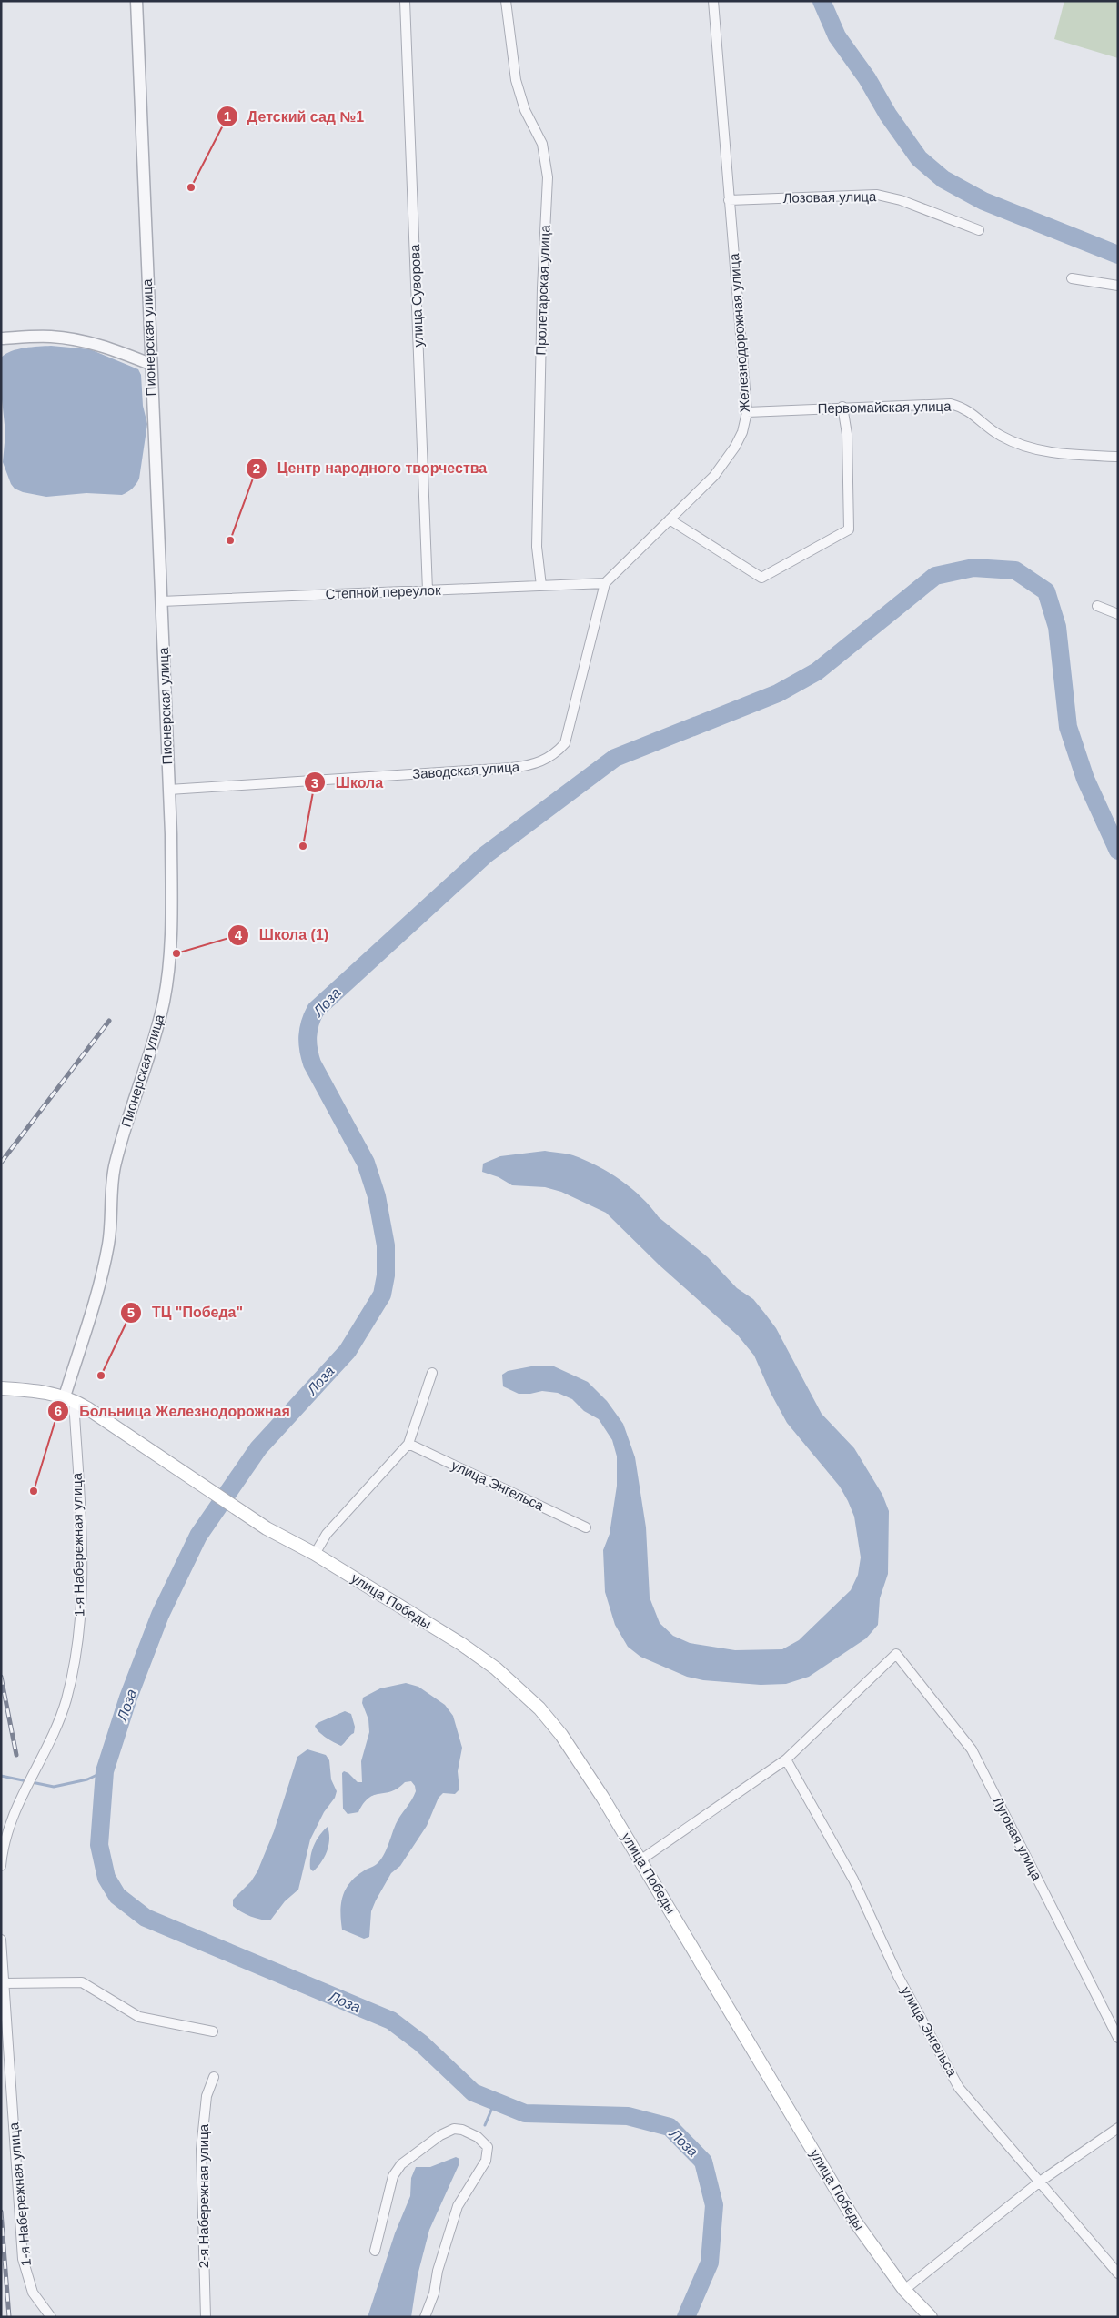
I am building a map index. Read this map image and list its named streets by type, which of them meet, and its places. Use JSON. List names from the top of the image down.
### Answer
{
  "streets": {
    "main road": ["улица Победы"],
    "street": [
      "Лозовая улица",
      "Пролетарская улица",
      "улица Суворова",
      "Железнодорожная улица",
      "Пионерская улица",
      "Первомайская улица",
      "Степной переулок",
      "Заводская улица",
      "улица Энгельса",
      "1-я Набережная улица",
      "Луговая улица",
      "2-я Набережная улица"
    ]
  },
  "crossings": [
    ["Лозовая улица", "Железнодорожная улица"],
    ["Пролетарская улица", "Степной переулок"],
    ["улица Суворова", "Степной переулок"],
    ["Железнодорожная улица", "Первомайская улица"],
    ["Железнодорожная улица", "Степной переулок"],
    ["Железнодорожная улица", "Заводская улица"],
    ["Пионерская улица", "Степной переулок"],
    ["Пионерская улица", "Заводская улица"],
    ["Пионерская улица", "1-я Набережная улица"],
    ["Пионерская улица", "улица Победы"],
    ["Степной переулок", "Заводская улица"],
    ["улица Энгельса", "Луговая улица"],
    ["1-я Набережная улица", "улица Победы"]
  ],
  "water": ["Лоза"],
  "places": [
    "Детский сад №1",
    "Центр народного творчества",
    "Школа",
    "Школа (1)",
    "ТЦ \"Победа\"",
    "Больница Железнодорожная"
  ]
}
